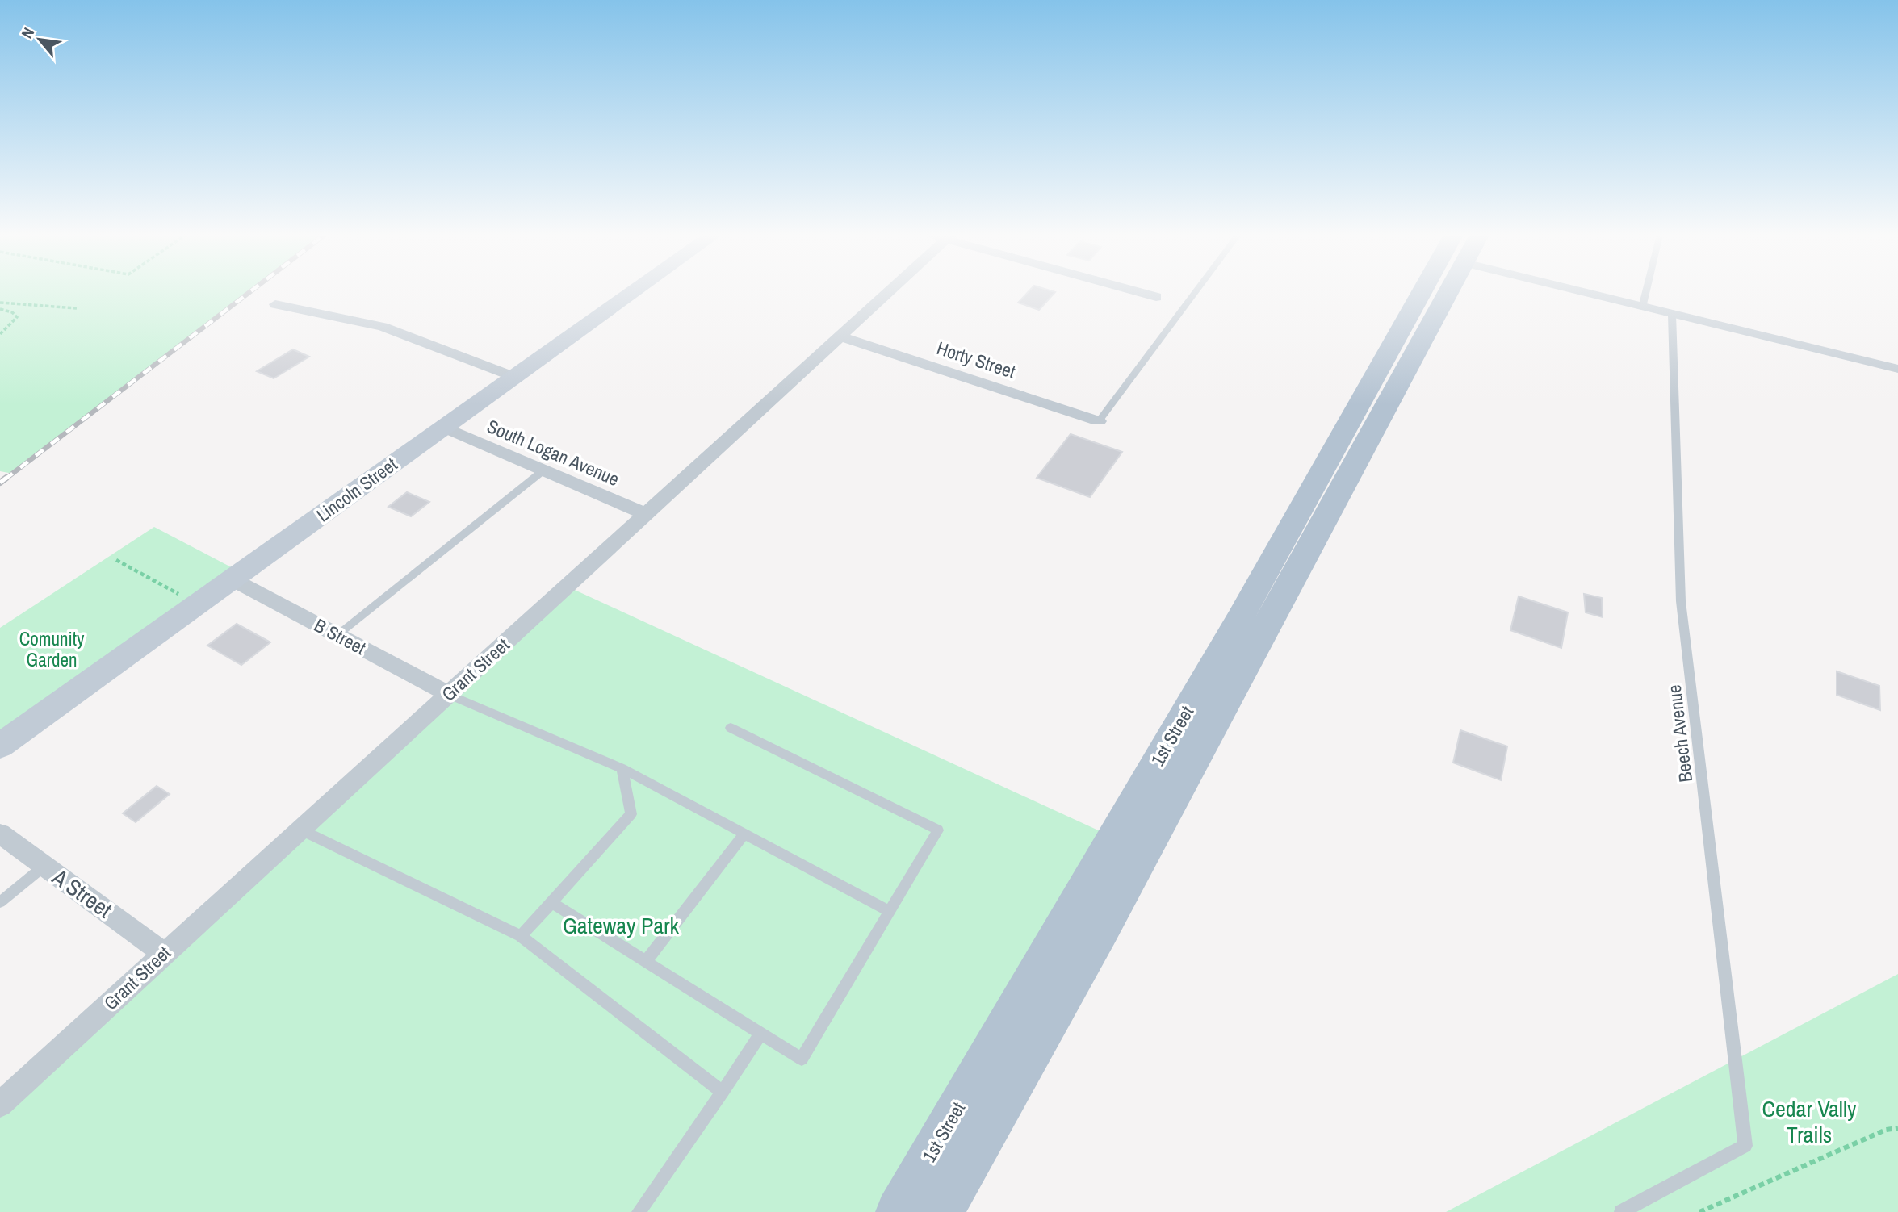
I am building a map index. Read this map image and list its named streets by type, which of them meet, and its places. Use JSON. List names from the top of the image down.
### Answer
{
  "streets": {
    "main road": ["Lincoln Street", "1st Street"],
    "street": [
      "Horty Street",
      "South Logan Avenue",
      "B Street",
      "Grant Street",
      "A Street"
    ],
    "lane": ["Beech Avenue"]
  },
  "crossings": [
    ["Horty Street", "Grant Street"],
    ["South Logan Avenue", "Lincoln Street"],
    ["South Logan Avenue", "Grant Street"],
    ["Lincoln Street", "B Street"],
    ["B Street", "Grant Street"],
    ["Grant Street", "A Street"]
  ],
  "parks": ["Comunity Garden", "Gateway Park", "Cedar Vally Trails"],
  "north": "top left"
}
